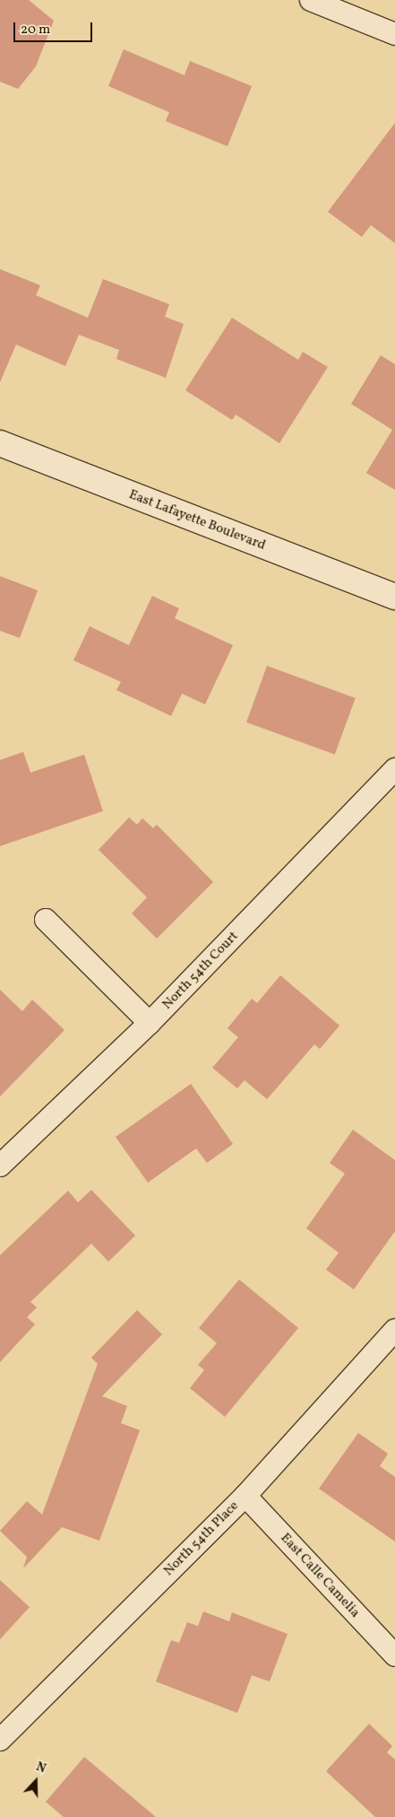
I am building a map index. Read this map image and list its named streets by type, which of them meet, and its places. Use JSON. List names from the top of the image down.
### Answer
{
  "streets": {
    "street": [
      "East Lafayette Boulevard",
      "North 54th Court",
      "North 54th Place",
      "East Calle Camelia"
    ]
  },
  "crossings": [
    ["North 54th Place", "East Calle Camelia"]
  ],
  "scale_bar": "20 m",
  "north": "top"
}
